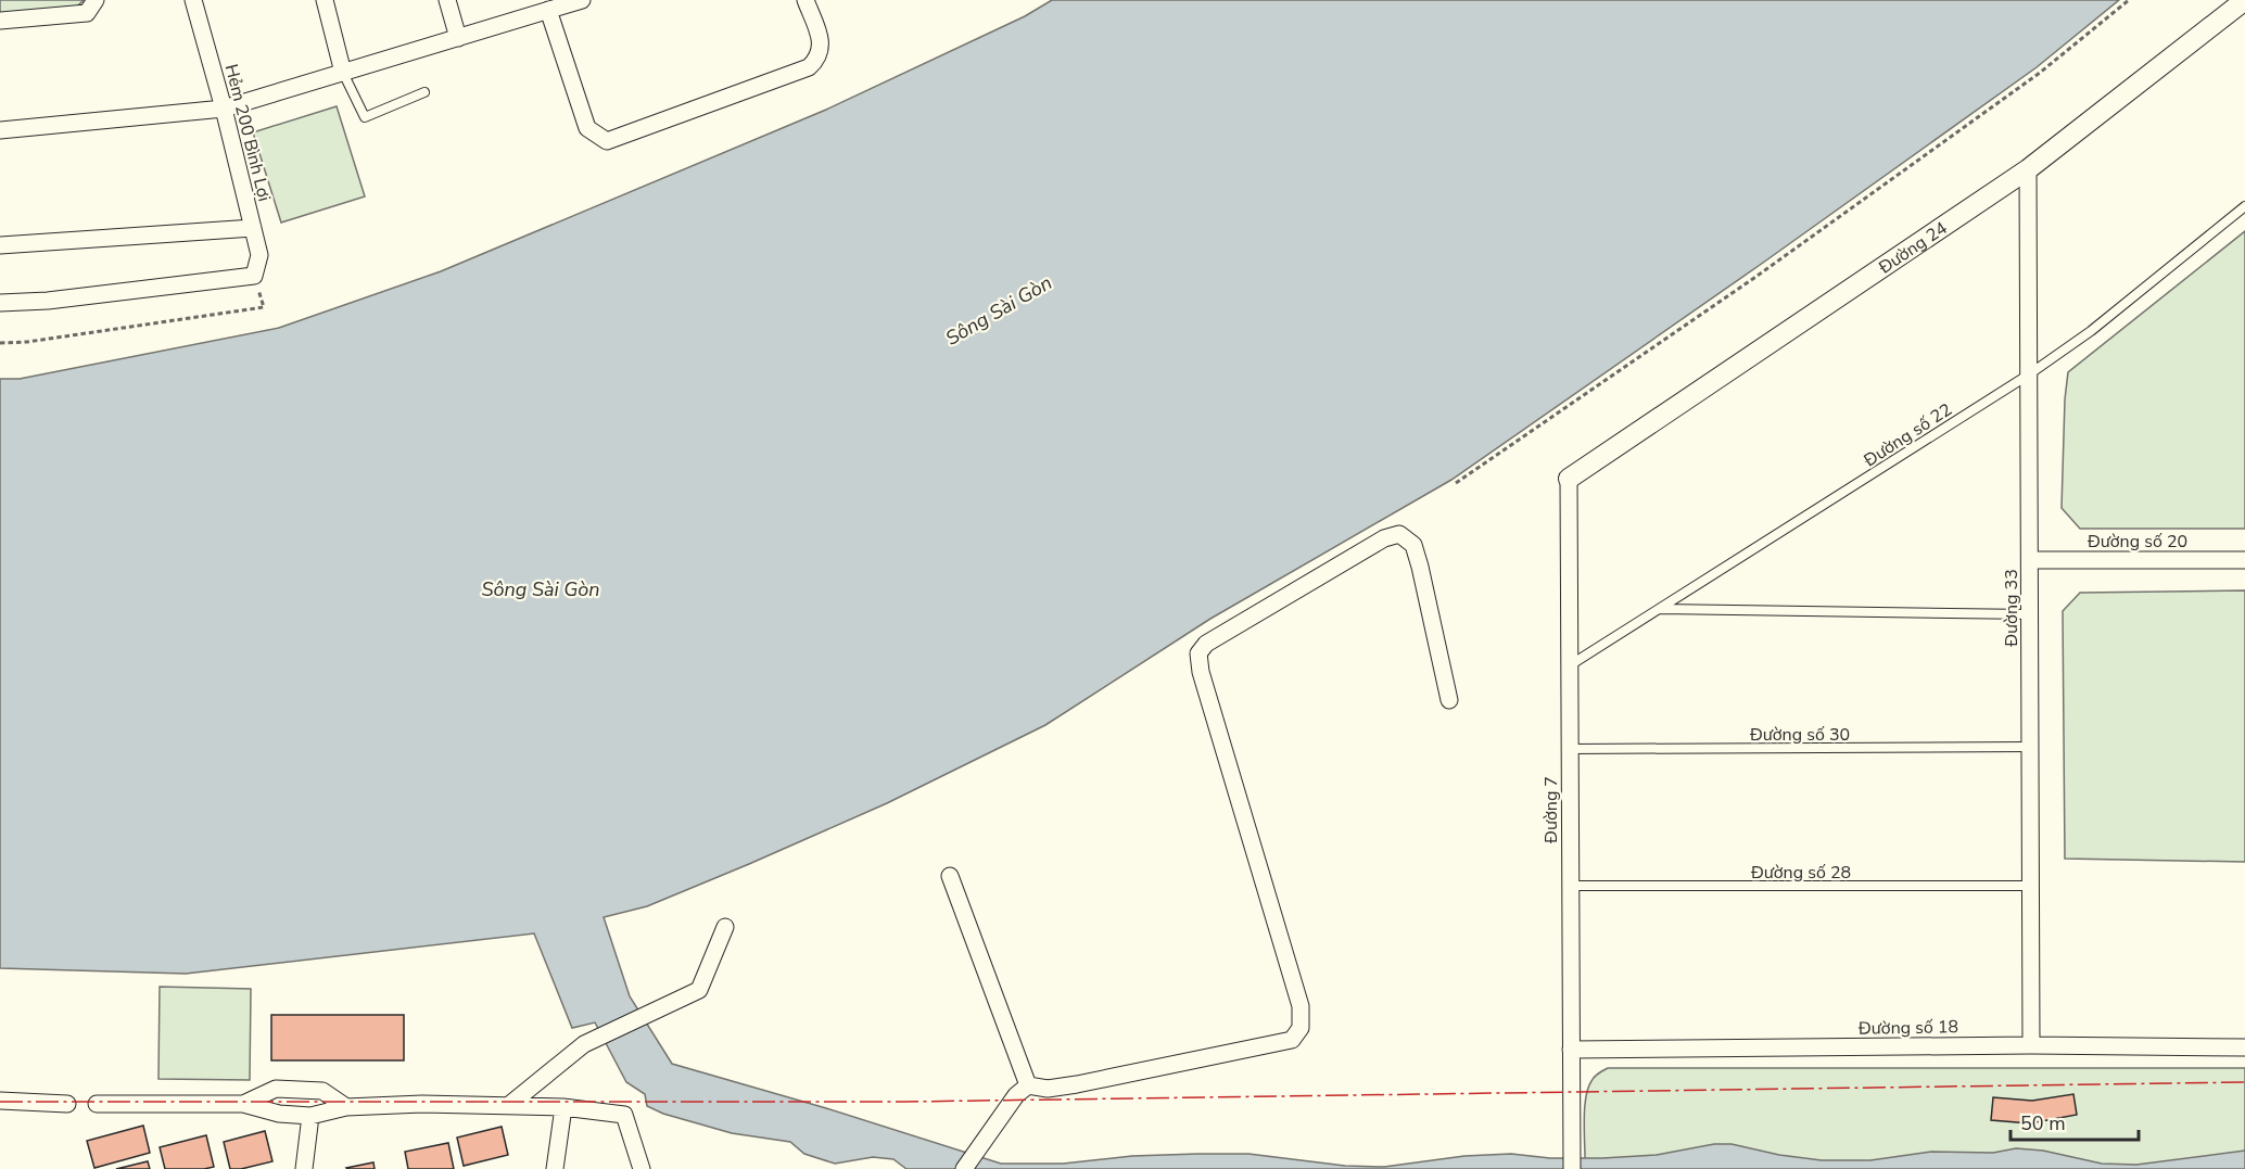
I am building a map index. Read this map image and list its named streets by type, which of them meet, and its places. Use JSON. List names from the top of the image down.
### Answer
{
  "streets": {
    "street": [
      "Hẻm 200 Bình Lợi",
      "Đường 24",
      "Đường số 20",
      "Đường 33",
      "Đường 7",
      "Đường số 18"
    ],
    "lane": ["Đường số 22", "Đường số 30", "Đường số 28"]
  },
  "crossings": [
    ["Đường 24", "Đường 33"],
    ["Đường 24", "Đường 7"],
    ["Đường số 22", "Đường 33"],
    ["Đường số 22", "Đường 7"],
    ["Đường số 20", "Đường 33"],
    ["Đường 33", "Đường số 30"],
    ["Đường 33", "Đường số 28"],
    ["Đường 33", "Đường số 18"],
    ["Đường số 30", "Đường 7"],
    ["Đường 7", "Đường số 28"],
    ["Đường 7", "Đường số 18"]
  ],
  "water": ["Sông Sài Gòn"],
  "scale_bar": "50 m"
}
